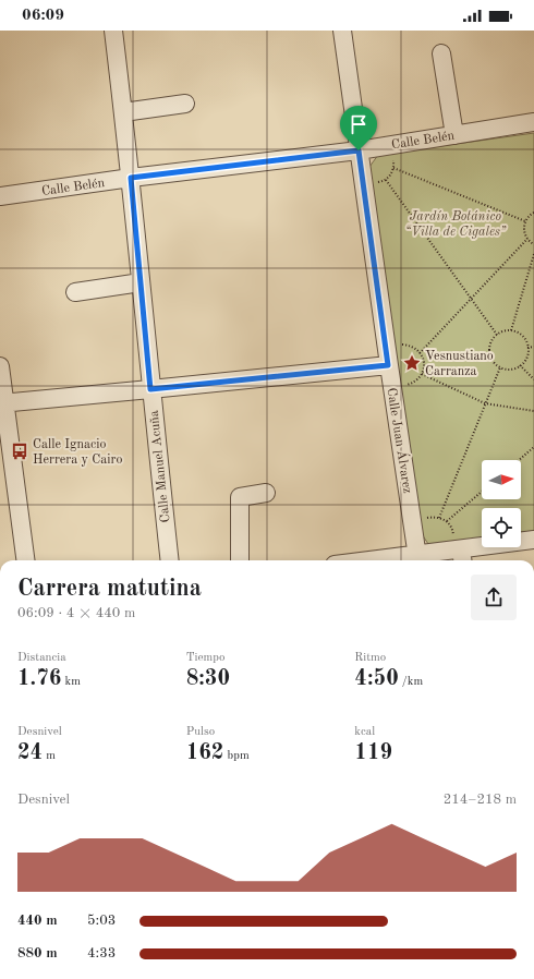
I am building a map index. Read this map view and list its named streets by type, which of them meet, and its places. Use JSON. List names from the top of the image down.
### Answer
{
  "streets": {
    "street": ["Calle Belén", "Calle Juan Álvarez", "Calle Manuel Acuña"]
  },
  "crossings": [
    ["Calle Belén", "Calle Juan Álvarez"],
    ["Calle Belén", "Calle Manuel Acuña"]
  ],
  "parks": ["Jardín Botánico “Villa de Cigales”"],
  "places": {
    "place": ["Vesnustiano Carranza"],
    "bus stop": ["Calle Ignacio Herrera y Cairo"]
  },
  "north": "right",
  "page": {
    "status": "06:09",
    "heading": ["Carrera matutina", "06:09 · 4 × 440 m"],
    "stats": [
      ["Distancia", "1.76 km"],
      ["Tiempo", "8:30"],
      ["Ritmo", "4:50 /km"],
      ["Desnivel", "24 m"],
      ["Pulso", "162 bpm"],
      ["kcal", "119"]
    ],
    "chart": ["Desnivel", "214–218 m"],
    "list": [
      {
        "name": "440 m",
        "note": "5:03"
      },
      {
        "name": "880 m",
        "note": "4:33"
      }
    ]
  }
}
